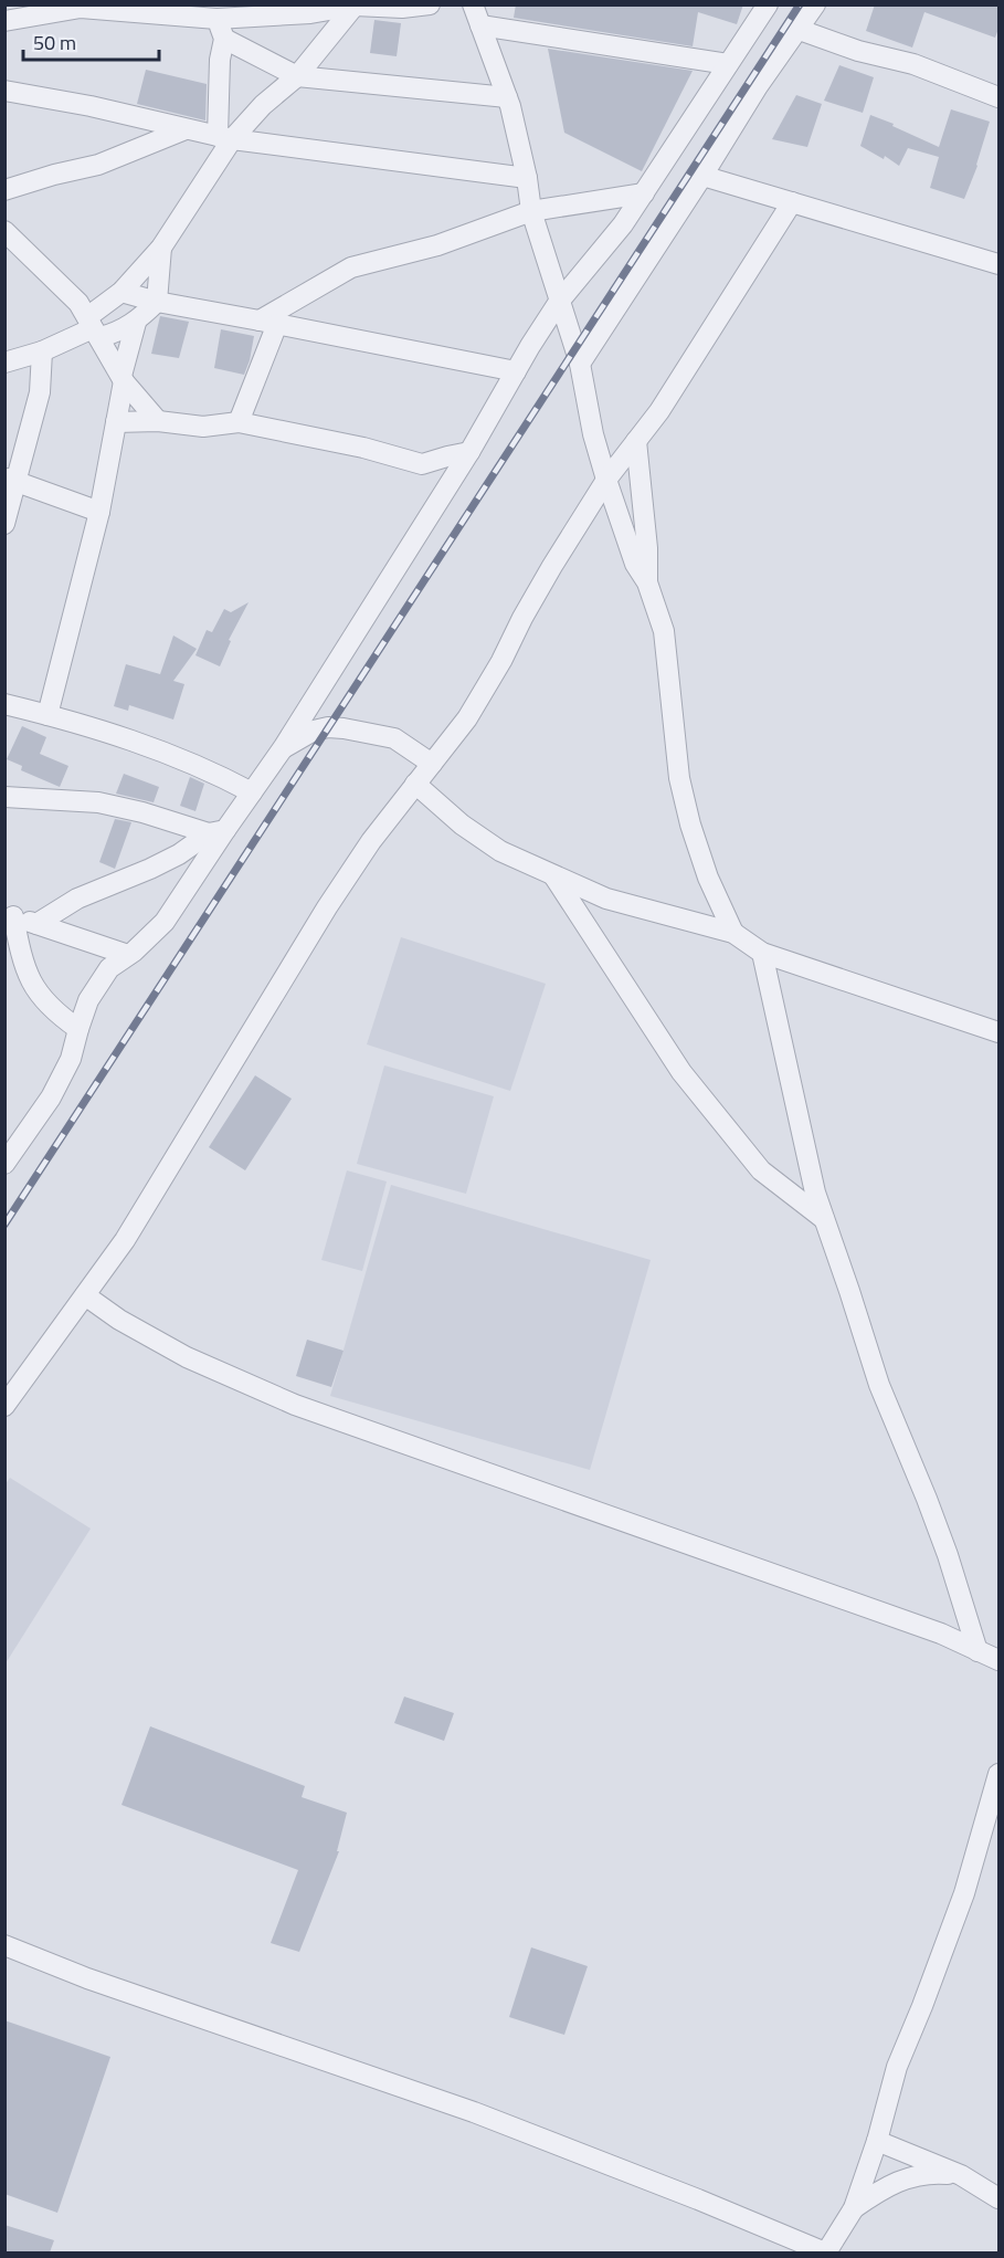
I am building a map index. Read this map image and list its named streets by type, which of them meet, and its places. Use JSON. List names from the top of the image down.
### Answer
{
  "scale_bar": "50 m"
}
